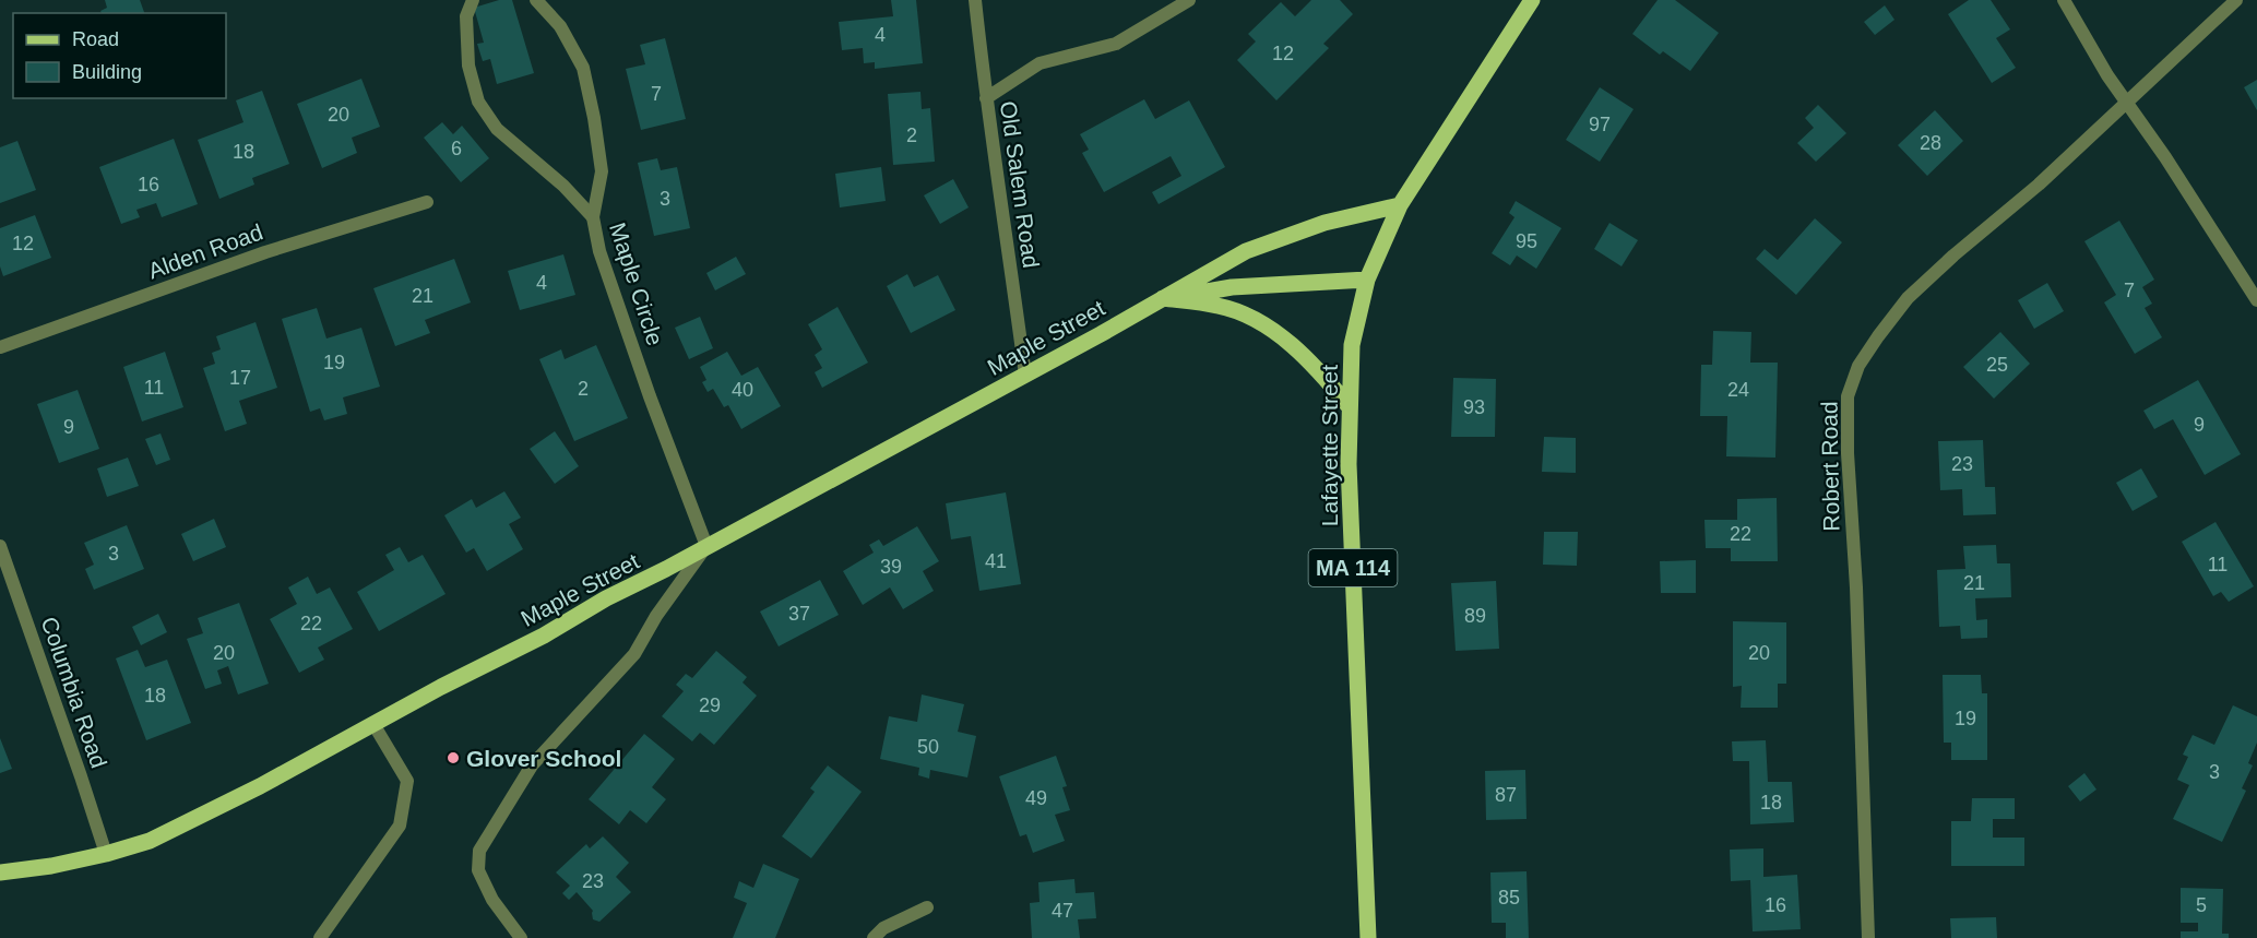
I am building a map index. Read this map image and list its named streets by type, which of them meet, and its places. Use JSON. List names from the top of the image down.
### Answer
{
  "streets": {
    "main road": ["Maple Street", "Lafayette Street", "MA 114"],
    "street": [
      "Old Salem Road",
      "Alden Road",
      "Maple Circle",
      "Robert Road",
      "Columbia Road"
    ]
  },
  "crossings": [
    ["Old Salem Road", "Maple Street"],
    ["Maple Circle", "Maple Street"],
    ["Maple Street", "Lafayette Street"],
    ["Maple Street", "Columbia Road"]
  ],
  "places": ["Glover School"],
  "house_numbers": [
    "4",
    "12",
    "7",
    "20",
    "97",
    "2",
    "28",
    "6",
    "18",
    "16",
    "3",
    "95",
    "12",
    "4",
    "7",
    "21",
    "19",
    "25",
    "17",
    "11",
    "2",
    "40",
    "24",
    "93",
    "9",
    "9",
    "23",
    "22",
    "3",
    "41",
    "11",
    "39",
    "21",
    "37",
    "89",
    "22",
    "20",
    "20",
    "18",
    "29",
    "19",
    "50",
    "3",
    "87",
    "49",
    "18",
    "23",
    "85",
    "16",
    "5",
    "47"
  ],
  "legend": ["Road", "Building"]
}
